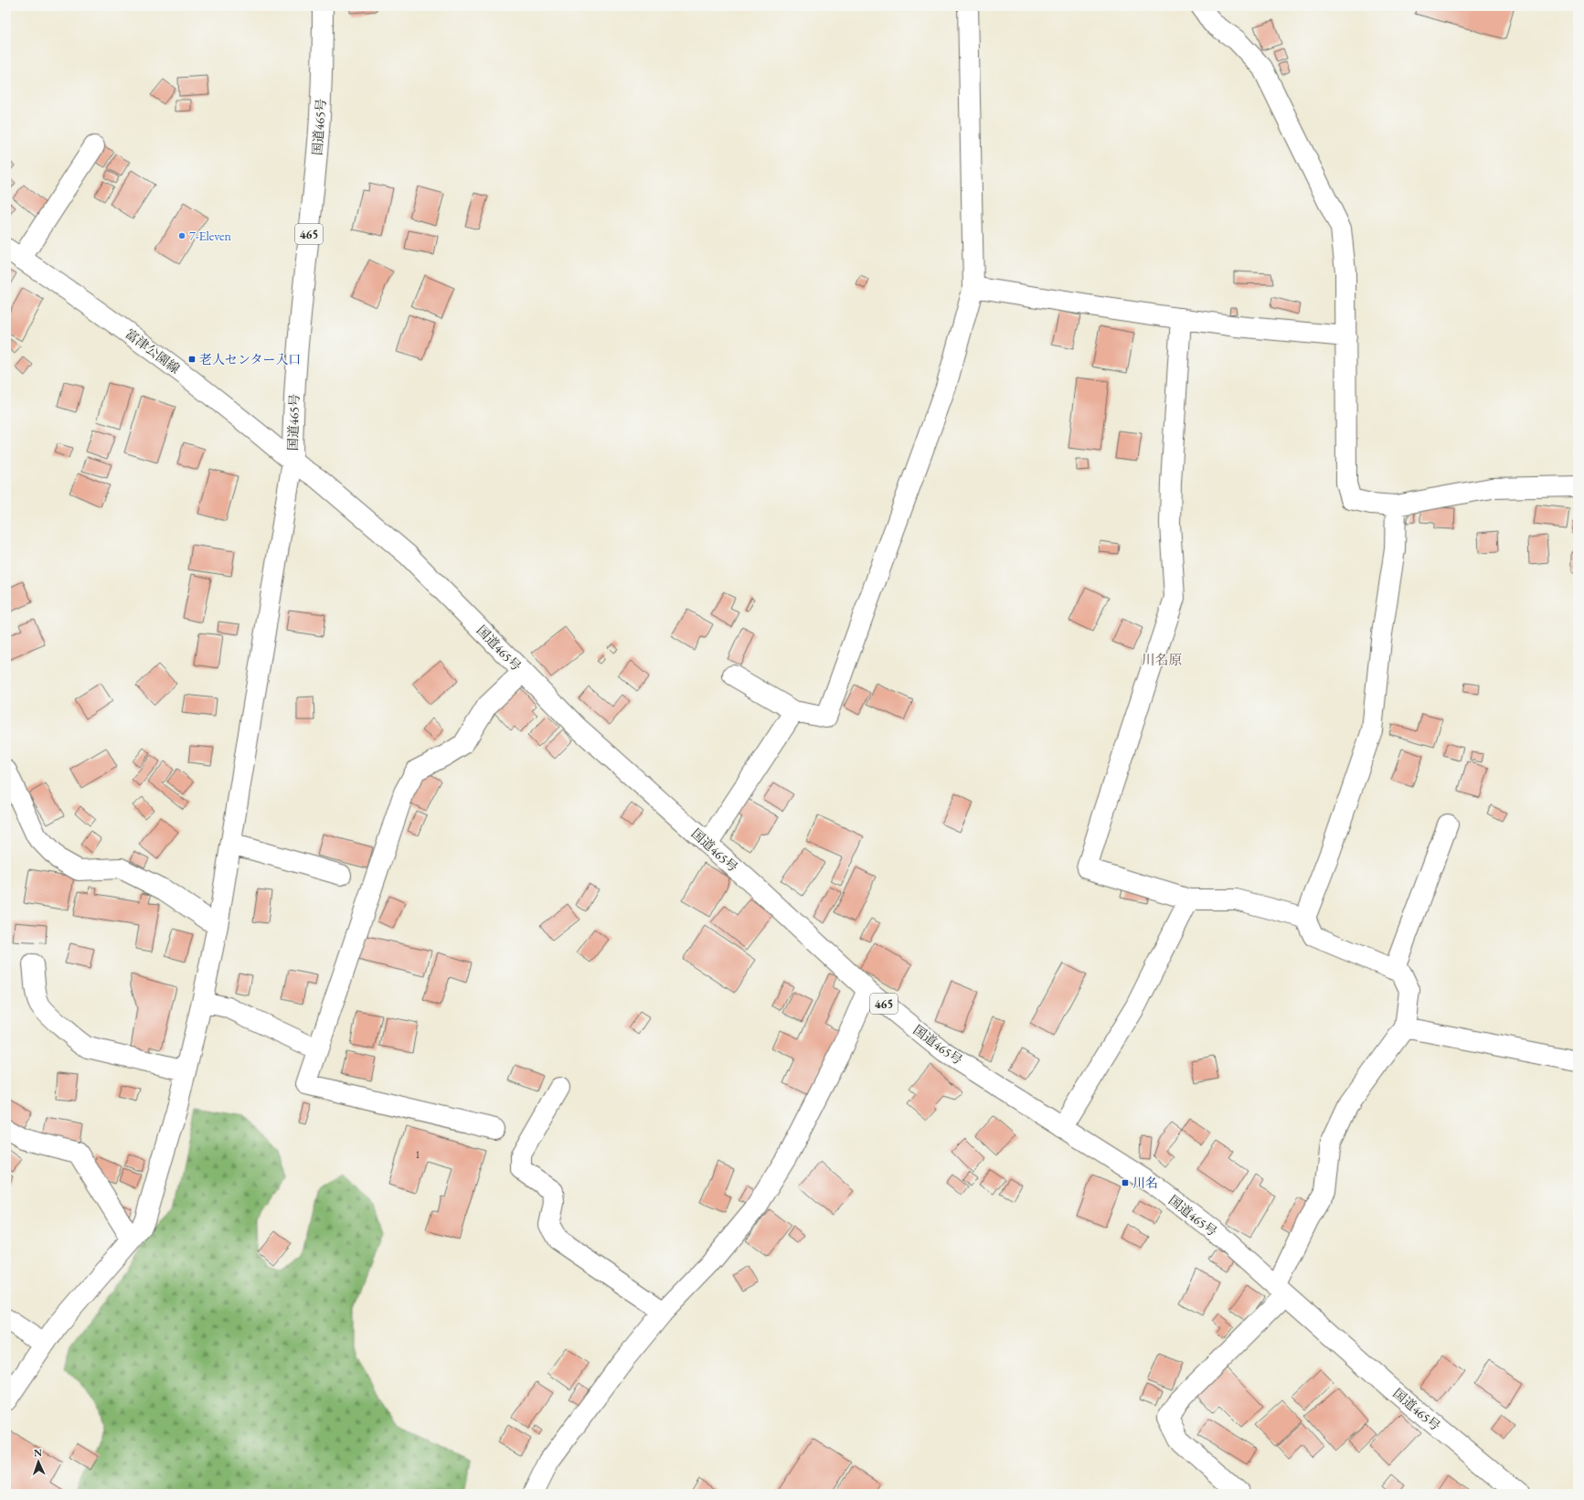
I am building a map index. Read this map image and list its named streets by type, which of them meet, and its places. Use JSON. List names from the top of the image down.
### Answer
{
  "streets": {
    "main road": ["国道465号", "465", "富津公園線"]
  },
  "crossings": [
    ["国道465号", "富津公園線"]
  ],
  "districts": ["川名原"],
  "places": {
    "other": ["7-Eleven"],
    "transit": ["老人センター入口", "川名"]
  },
  "house_numbers": ["1"],
  "north": "top"
}
